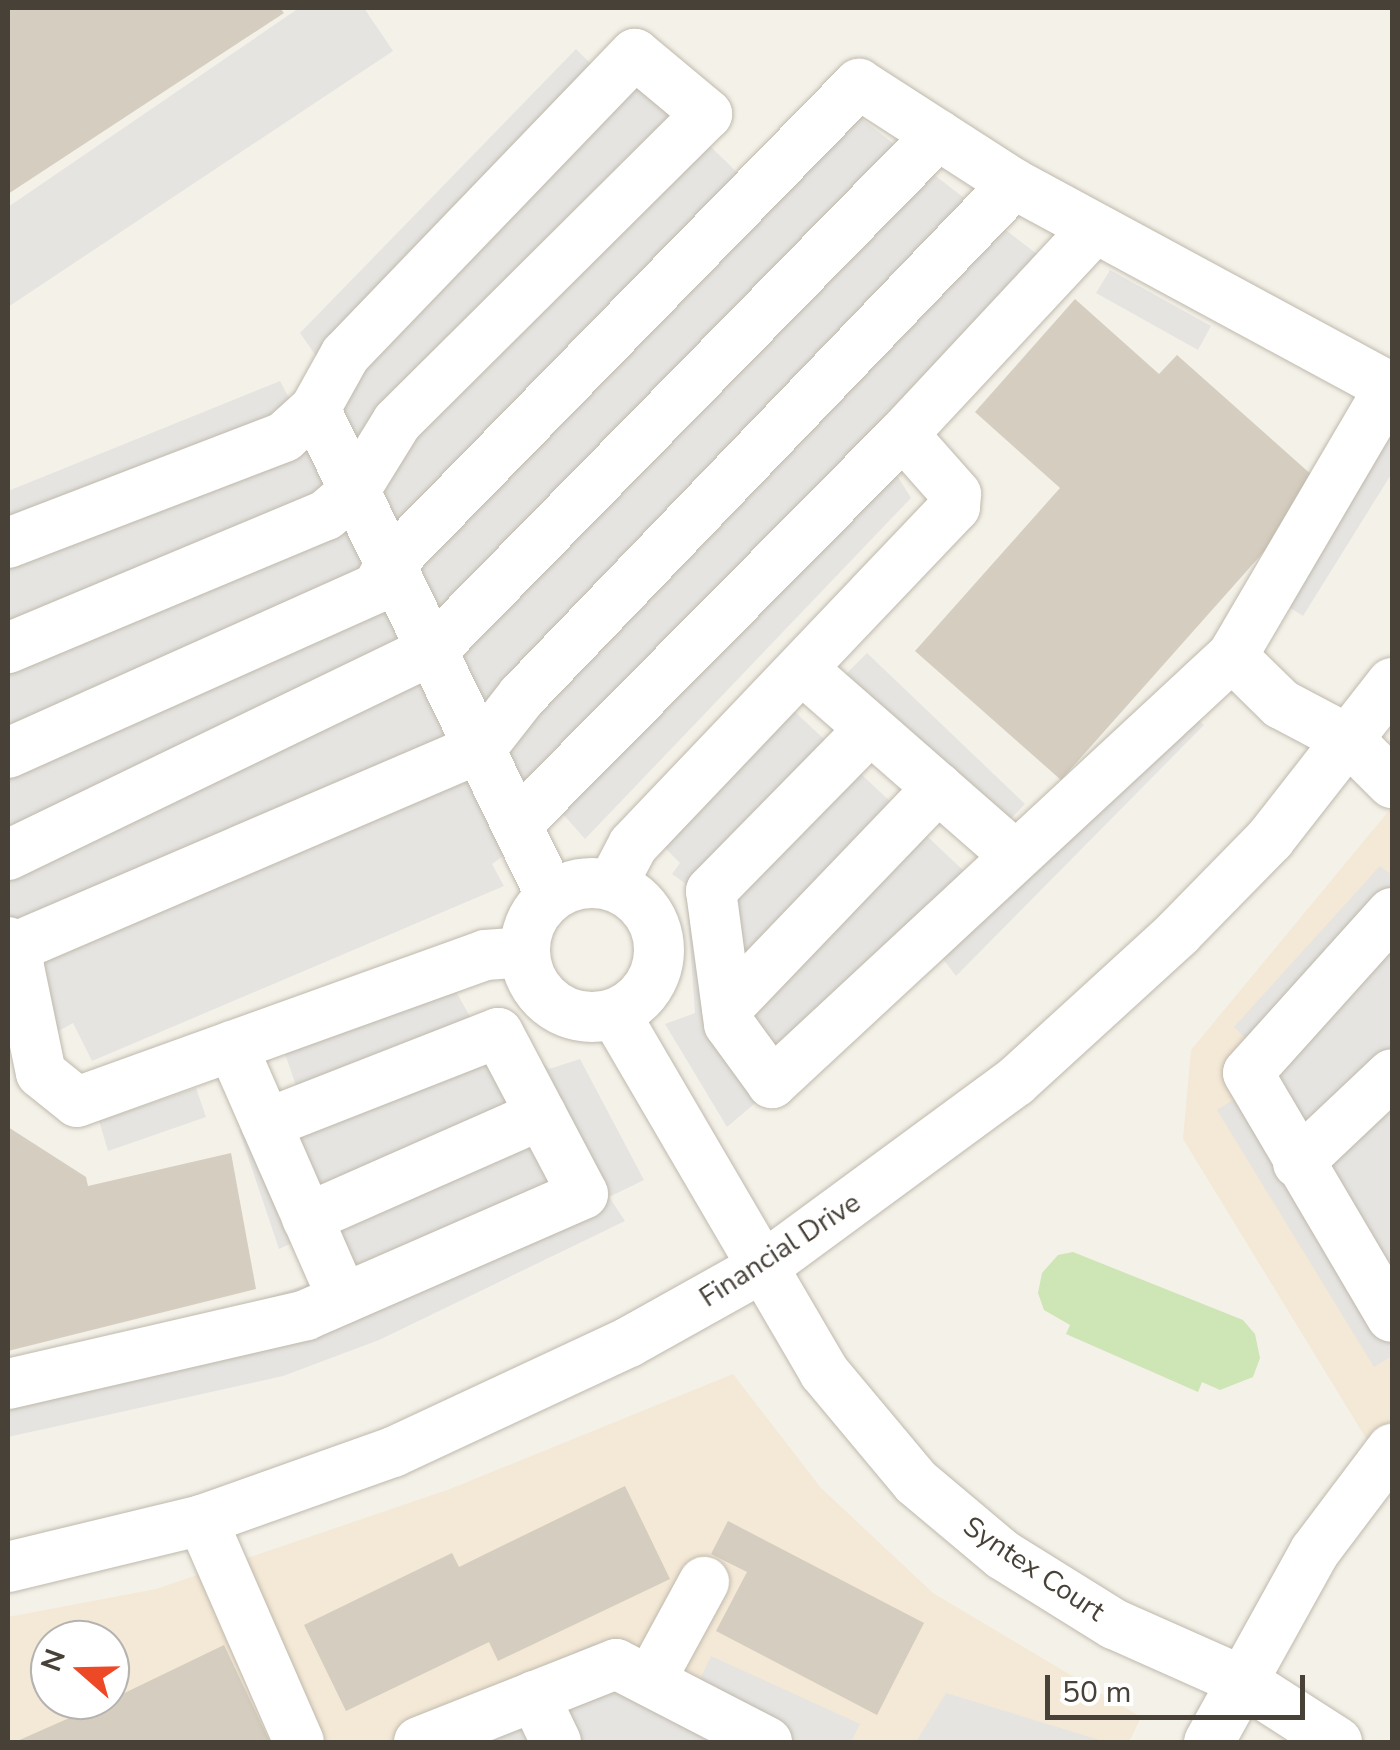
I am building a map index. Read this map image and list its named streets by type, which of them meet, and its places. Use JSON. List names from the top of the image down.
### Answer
{
  "streets": {
    "street": ["Financial Drive", "Syntex Court"]
  },
  "crossings": [
    ["Financial Drive", "Syntex Court"]
  ],
  "scale_bar": "50 m",
  "north": "left"
}
